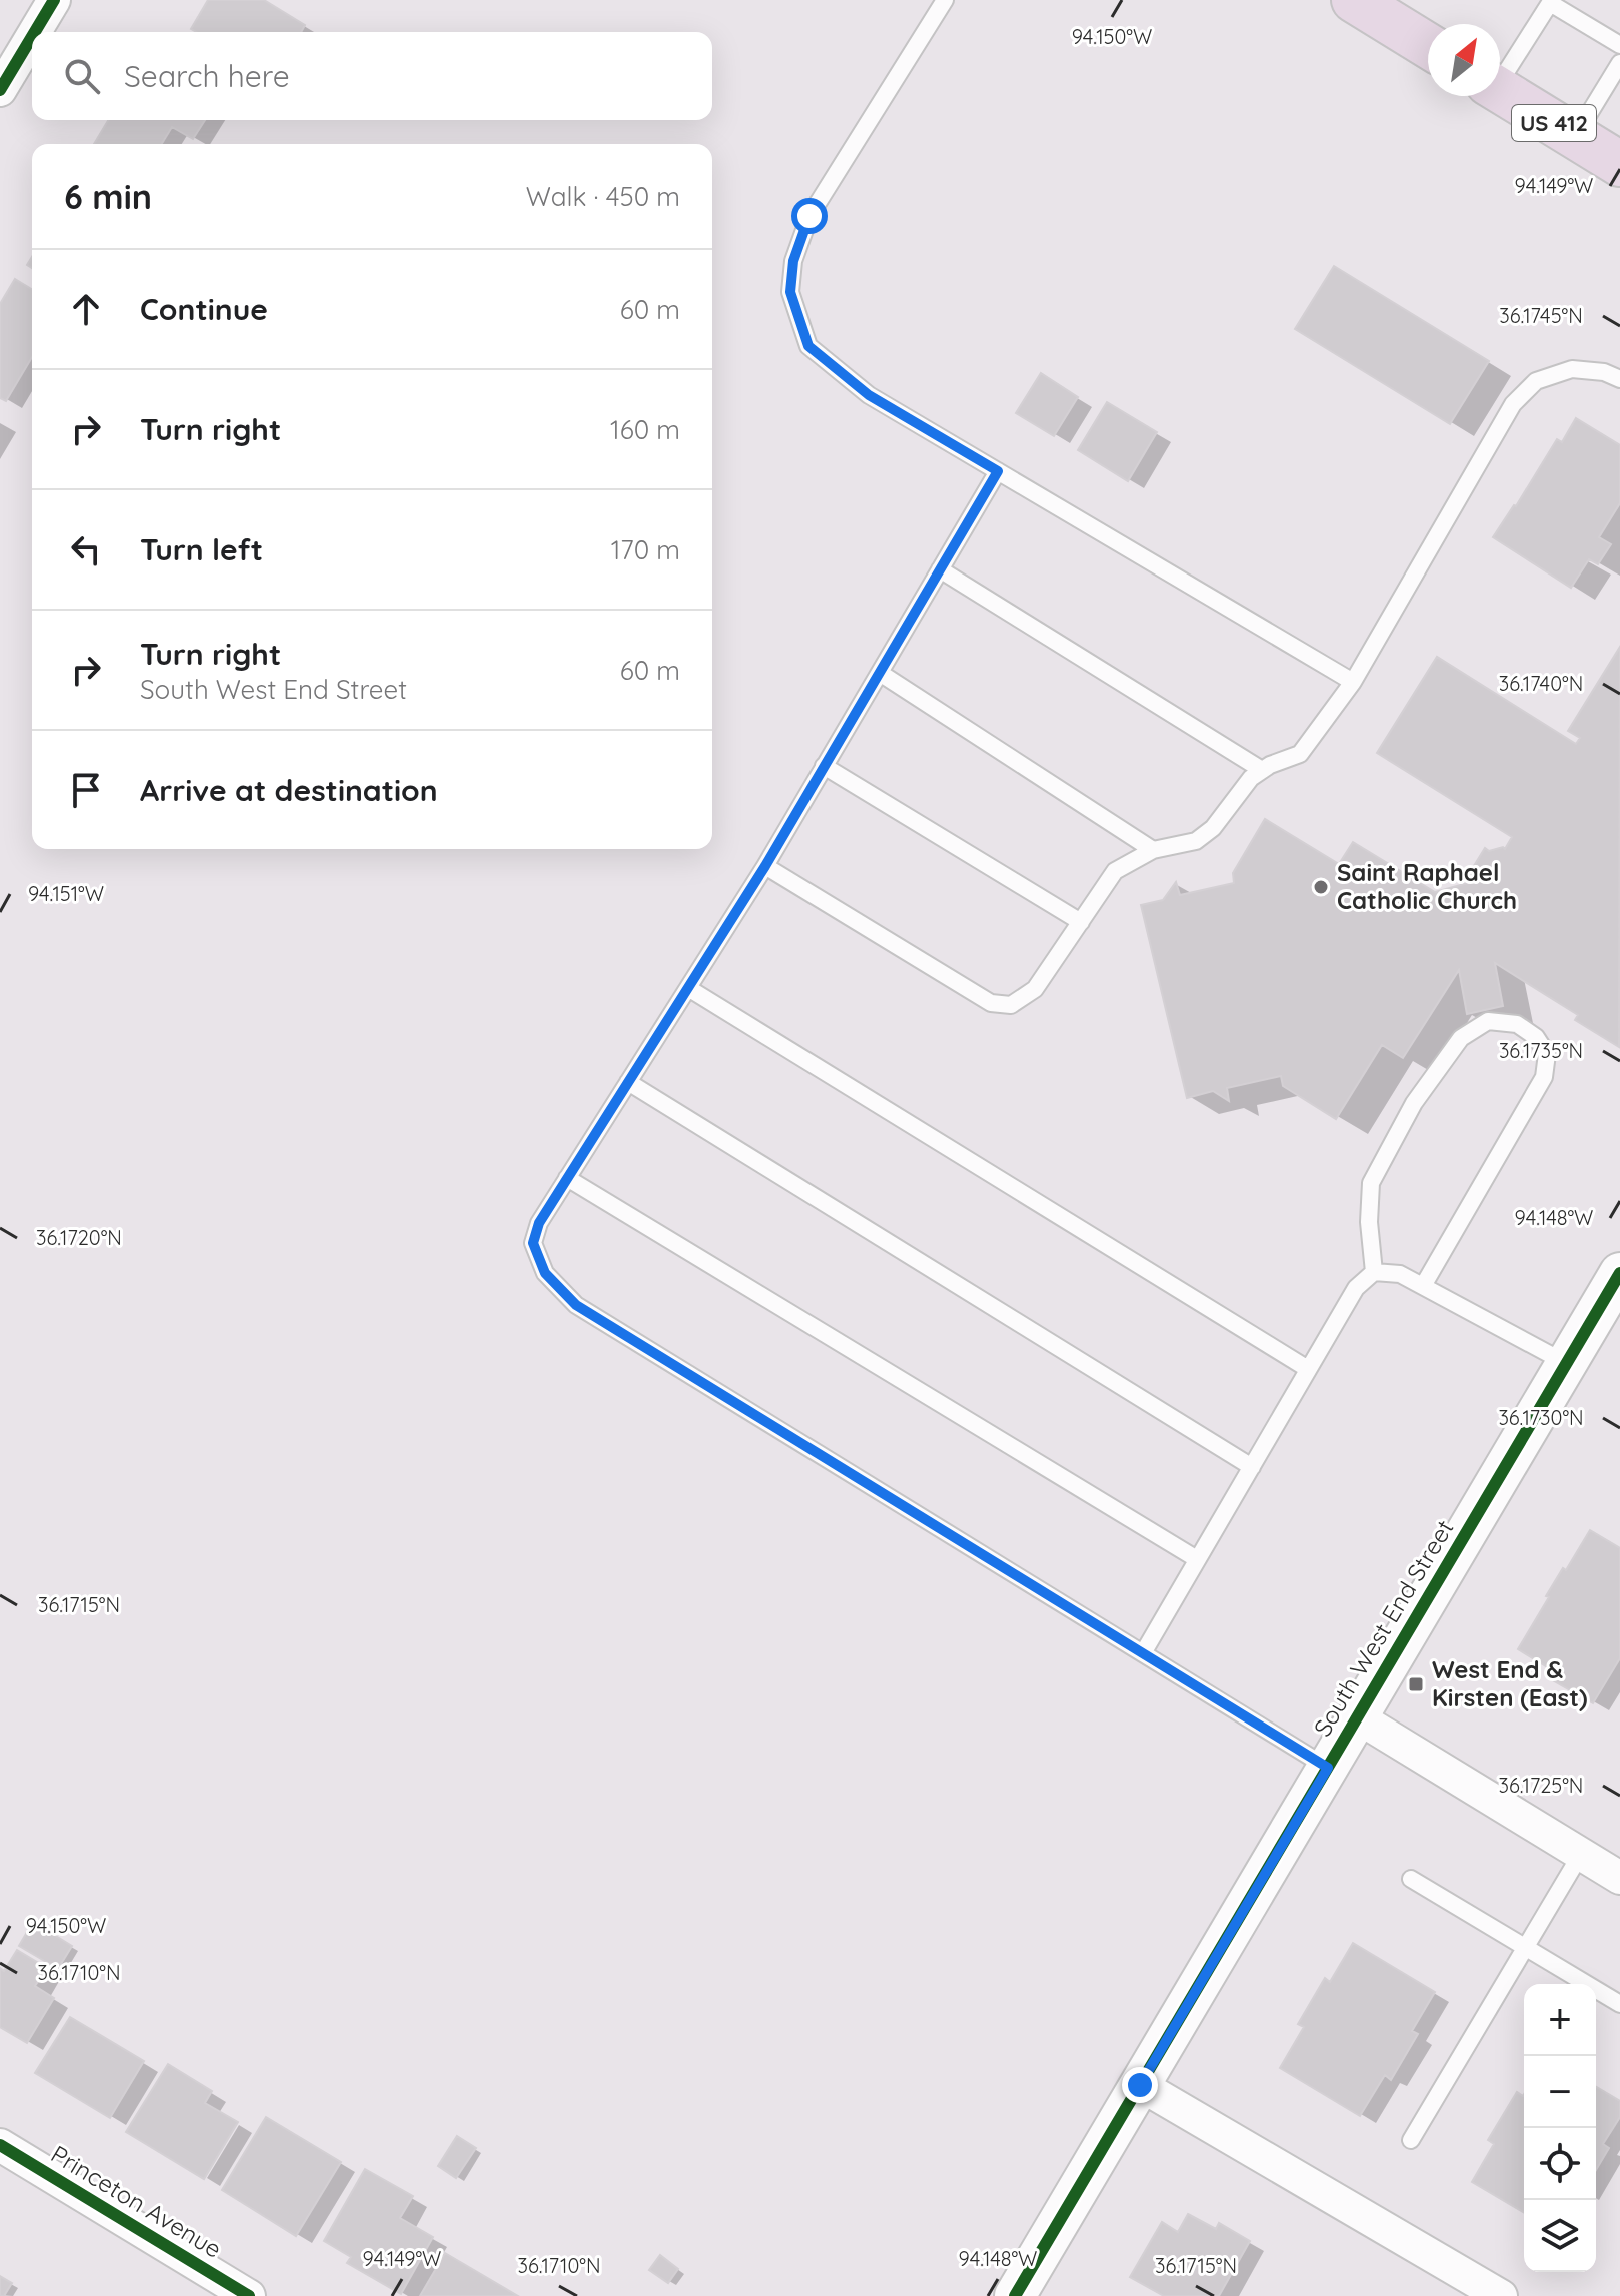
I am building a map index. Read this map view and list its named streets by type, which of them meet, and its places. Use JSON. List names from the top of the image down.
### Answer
{
  "streets": {
    "highway": ["US 412"],
    "street": ["South West End Street", "Princeton Avenue"]
  },
  "places": {
    "other": ["Saint Raphael Catholic Church"],
    "transit": ["West End & Kirsten (East)"]
  },
  "north": "top right",
  "page": {
    "search": "Search here",
    "heading": ["6 min", "Walk · 450 m"],
    "list": [
      ["Continue", "60 m"],
      ["Turn right", "160 m"],
      ["Turn left", "170 m"],
      ["Turn right", "South West End Street", "60 m"],
      "Arrive at destination"
    ],
    "map_buttons": ["+", "−"]
  },
  "coordinates": [
    "94.150°W",
    "94.149°W",
    "36.1745°N",
    "36.1740°N",
    "94.151°W",
    "36.1735°N",
    "94.148°W",
    "36.1720°N",
    "36.1730°N",
    "36.1715°N",
    "36.1725°N",
    "36.1710°N"
  ]
}
